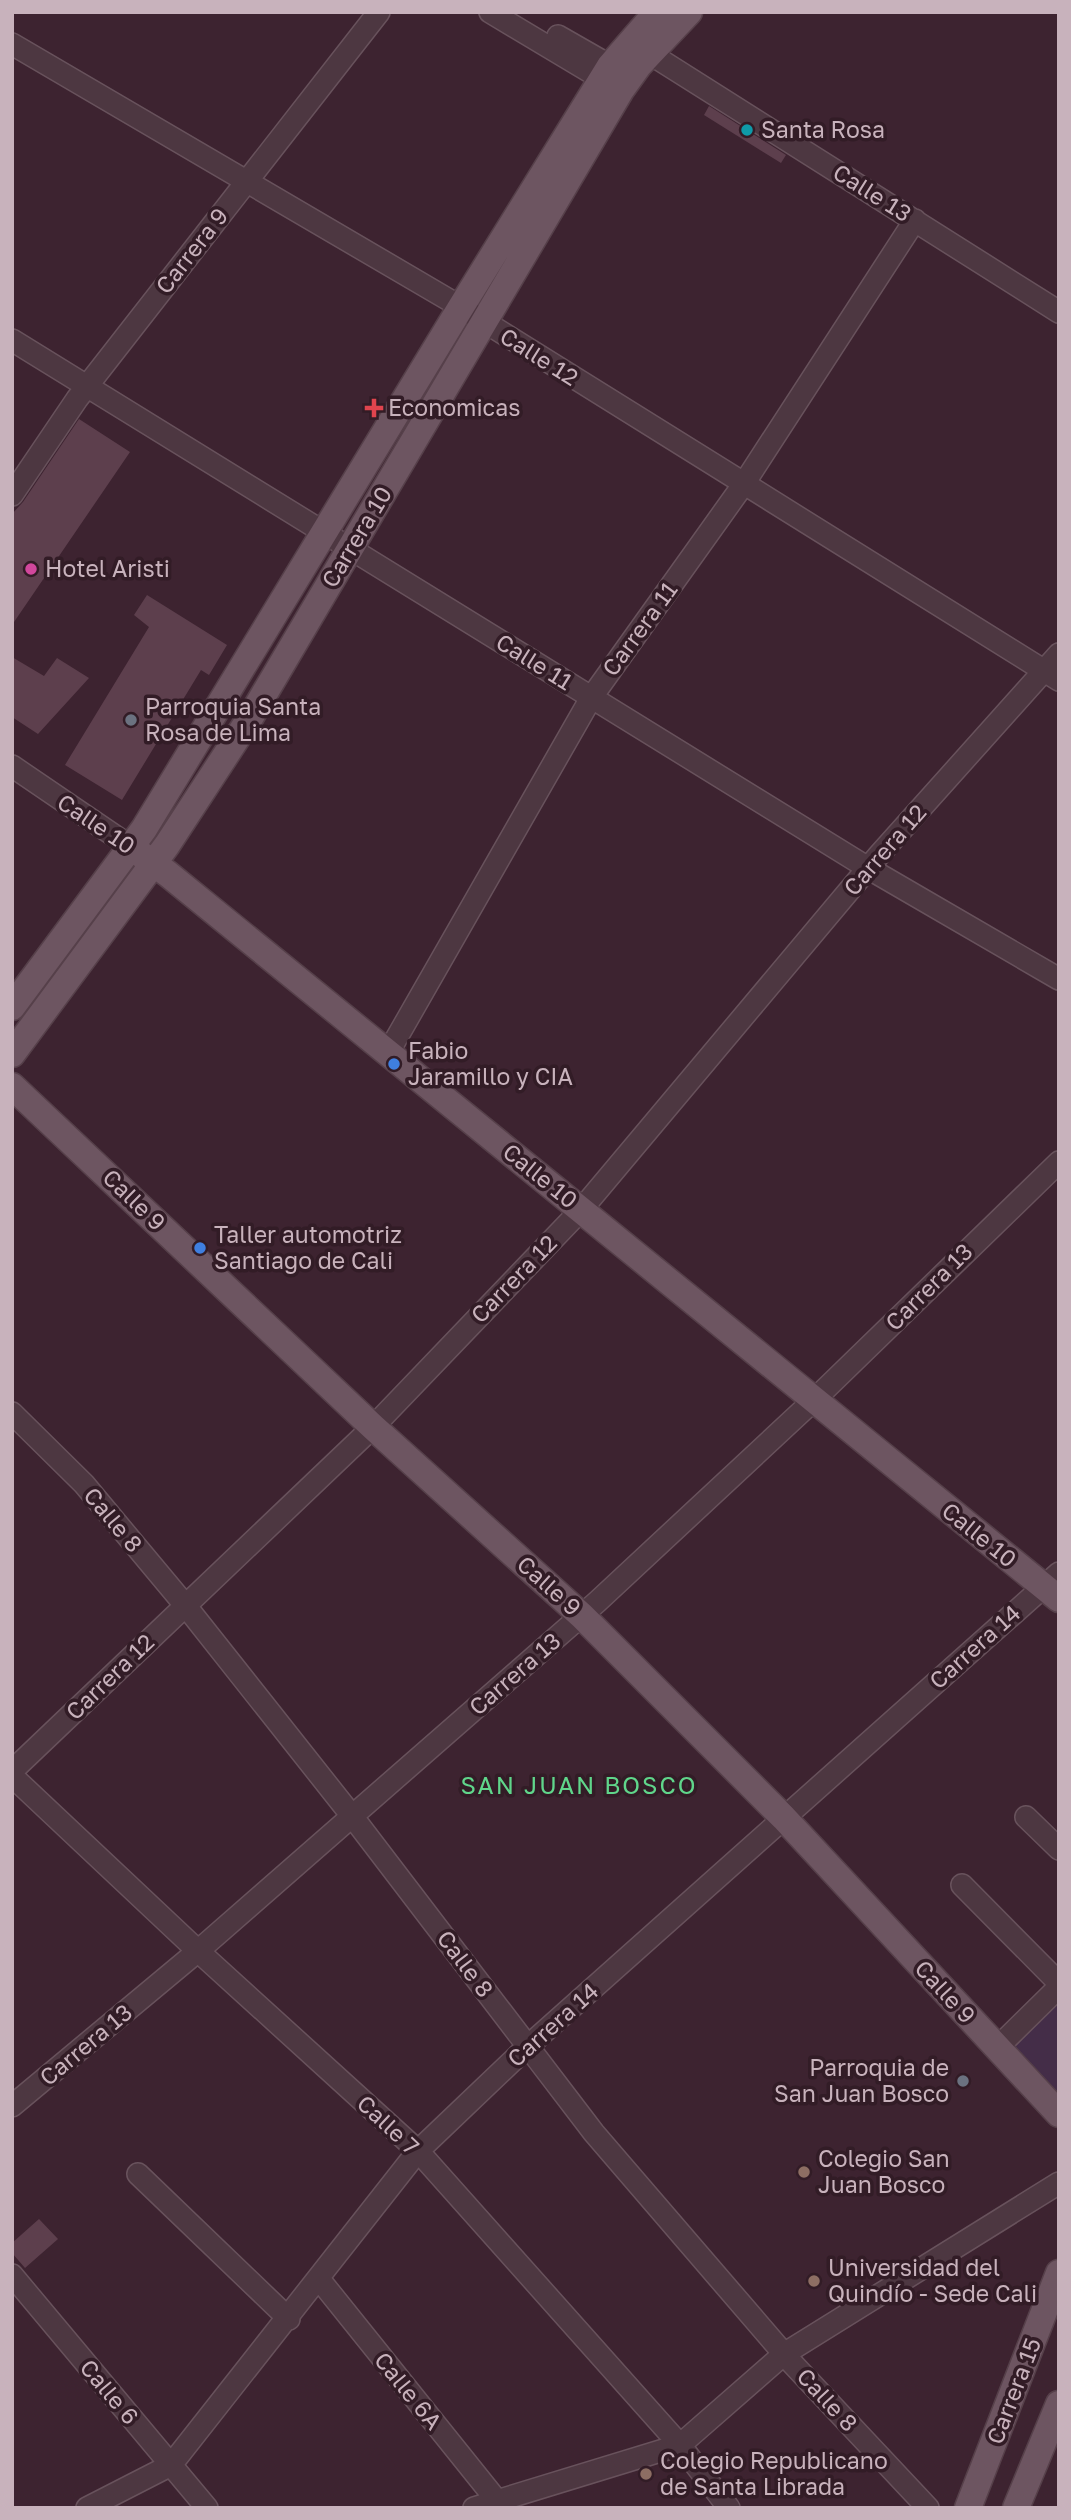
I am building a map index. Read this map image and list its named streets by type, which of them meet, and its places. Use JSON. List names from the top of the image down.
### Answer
{
  "streets": {
    "main road": [
      "Carrera 10",
      "Calle 10",
      "Calle 9",
      "Carrera 15"
    ],
    "street": [
      "Calle 13",
      "Carrera 9",
      "Calle 12",
      "Carrera 11",
      "Calle 11",
      "Carrera 12",
      "Carrera 13",
      "Calle 8",
      "Carrera 14",
      "Calle 7",
      "Calle 6A",
      "Calle 6"
    ]
  },
  "crossings": [
    ["Calle 13", "Carrera 10"],
    ["Calle 13", "Carrera 11"],
    ["Carrera 9", "Calle 12"],
    ["Carrera 9", "Calle 11"],
    ["Calle 12", "Carrera 10"],
    ["Calle 12", "Carrera 11"],
    ["Calle 12", "Carrera 12"],
    ["Carrera 10", "Calle 11"],
    ["Carrera 10", "Calle 10"],
    ["Carrera 11", "Calle 11"],
    ["Carrera 11", "Calle 10"],
    ["Calle 11", "Carrera 12"],
    ["Calle 10", "Carrera 12"],
    ["Calle 10", "Carrera 13"],
    ["Calle 10", "Carrera 14"],
    ["Carrera 12", "Calle 9"],
    ["Carrera 12", "Calle 8"],
    ["Carrera 12", "Calle 7"],
    ["Calle 9", "Carrera 13"],
    ["Calle 9", "Carrera 14"],
    ["Carrera 13", "Calle 8"],
    ["Carrera 13", "Calle 7"],
    ["Calle 8", "Carrera 14"],
    ["Carrera 14", "Calle 7"],
    ["Carrera 14", "Calle 6A"],
    ["Carrera 14", "Calle 6"]
  ],
  "districts": ["SAN JUAN BOSCO"],
  "places": {
    "other": [
      "Santa Rosa",
      "Hotel Aristi",
      "Parroquia Santa Rosa de Lima",
      "Fabio Jaramillo y CIA",
      "Taller automotriz Santiago de Cali",
      "Parroquia de San Juan Bosco",
      "Colegio San Juan Bosco",
      "Universidad del Quindío - Sede Cali",
      "Colegio Republicano de Santa Librada"
    ],
    "health": ["Economicas"]
  }
}
